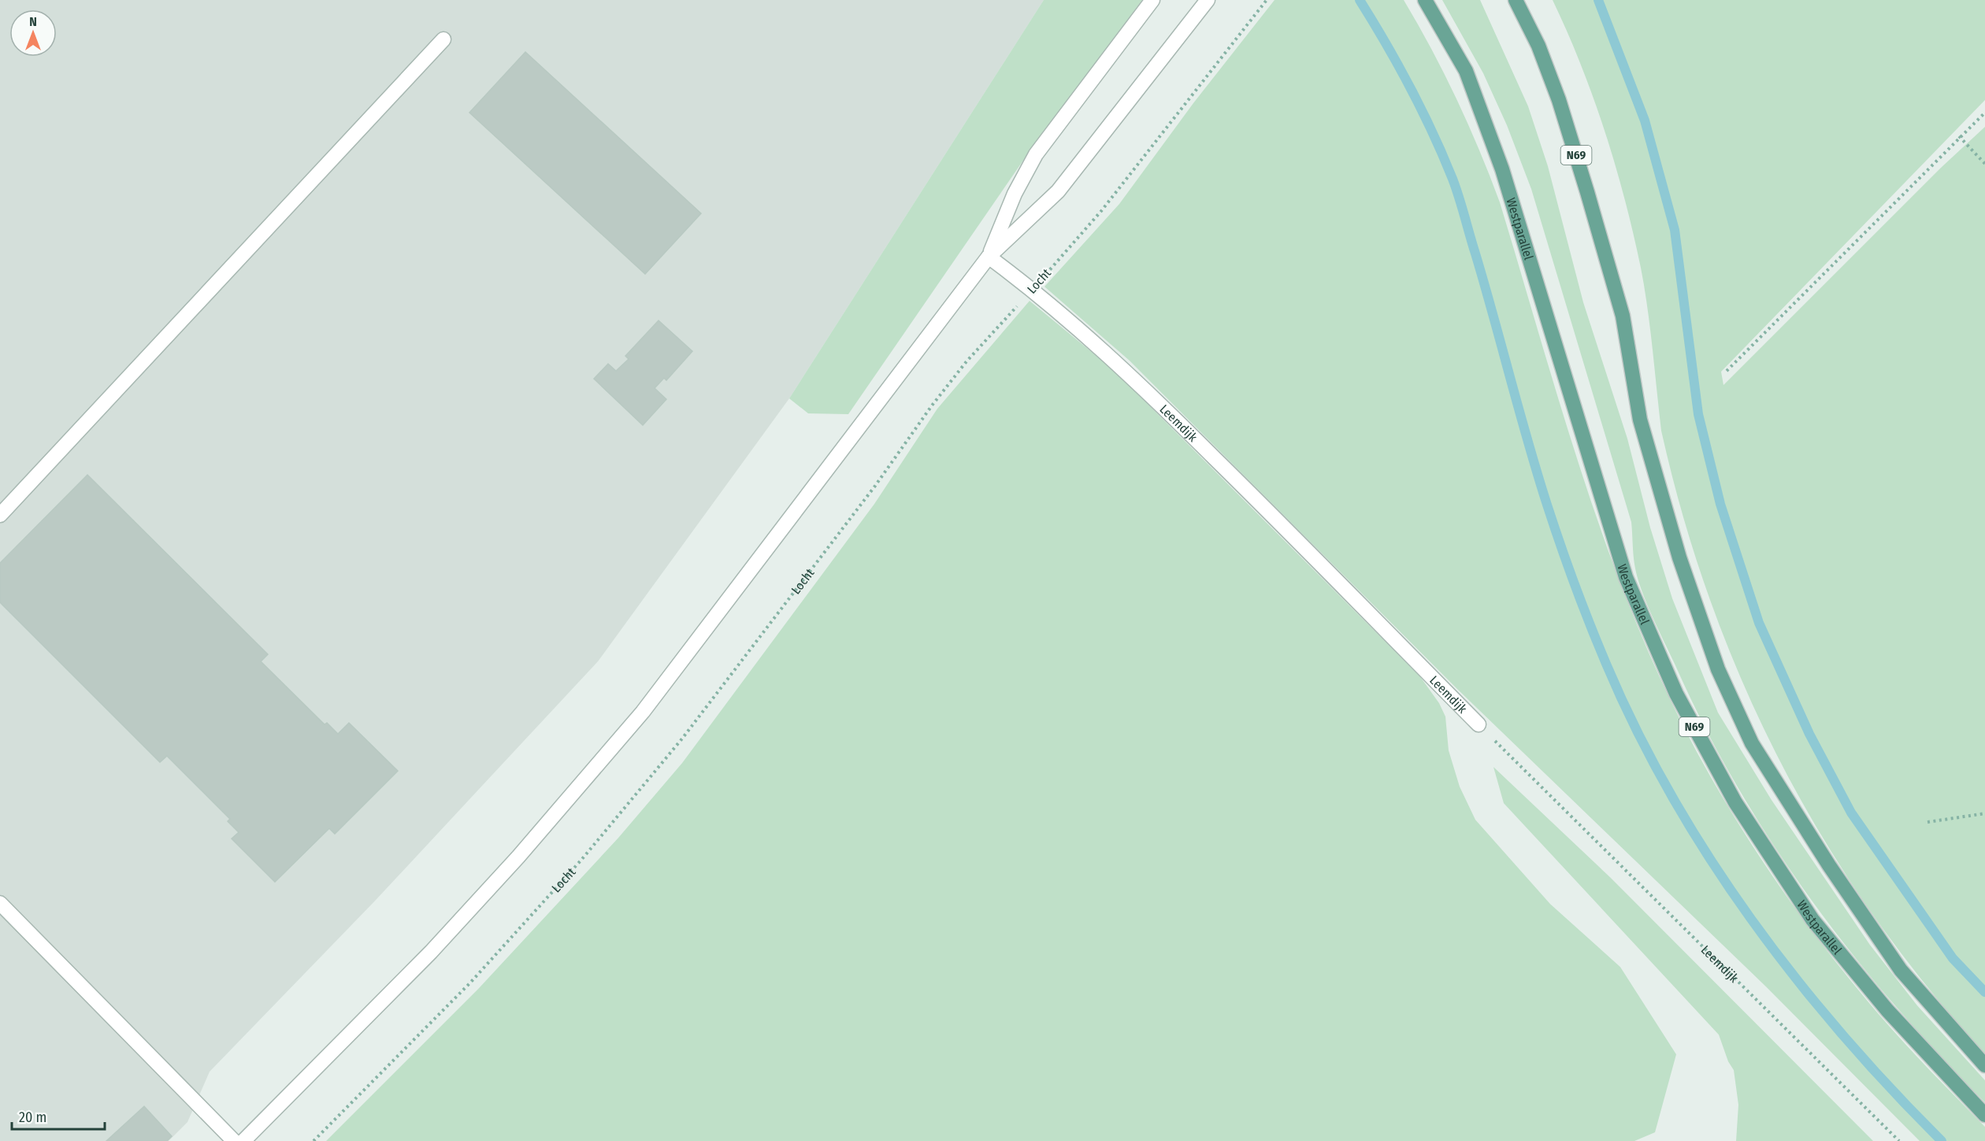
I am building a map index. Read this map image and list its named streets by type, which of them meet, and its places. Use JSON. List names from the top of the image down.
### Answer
{
  "streets": {
    "main road": ["N69", "Westparallel"],
    "street": ["Leemdijk"],
    "path": ["Locht"]
  },
  "crossings": [
    ["Locht", "Leemdijk"]
  ],
  "scale_bar": "20 m",
  "north": "top"
}
